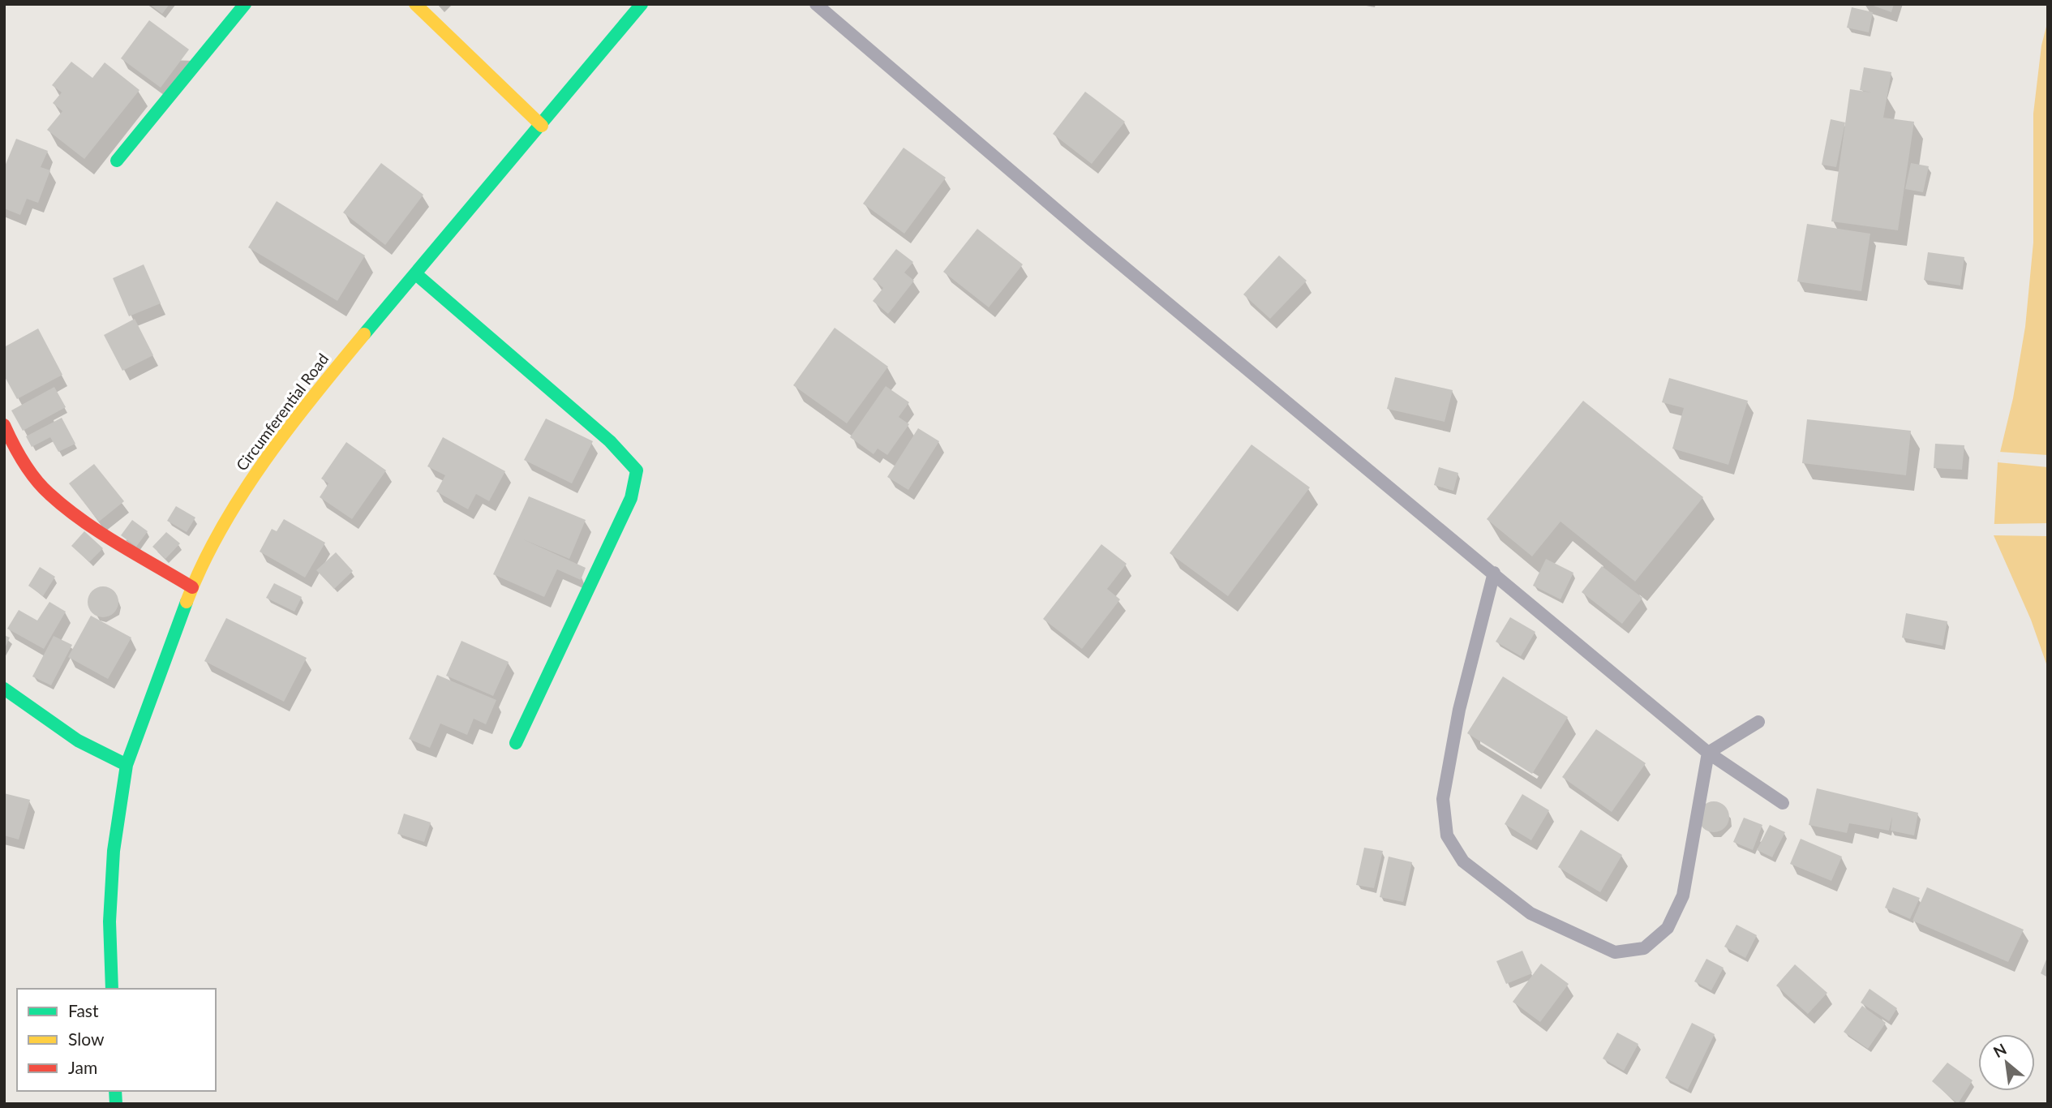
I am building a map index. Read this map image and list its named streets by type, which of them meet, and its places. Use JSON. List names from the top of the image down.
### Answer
{
  "streets": {
    "street": ["Circumferential Road"]
  },
  "legend": ["Fast", "Slow", "Jam"],
  "north": "top left"
}
